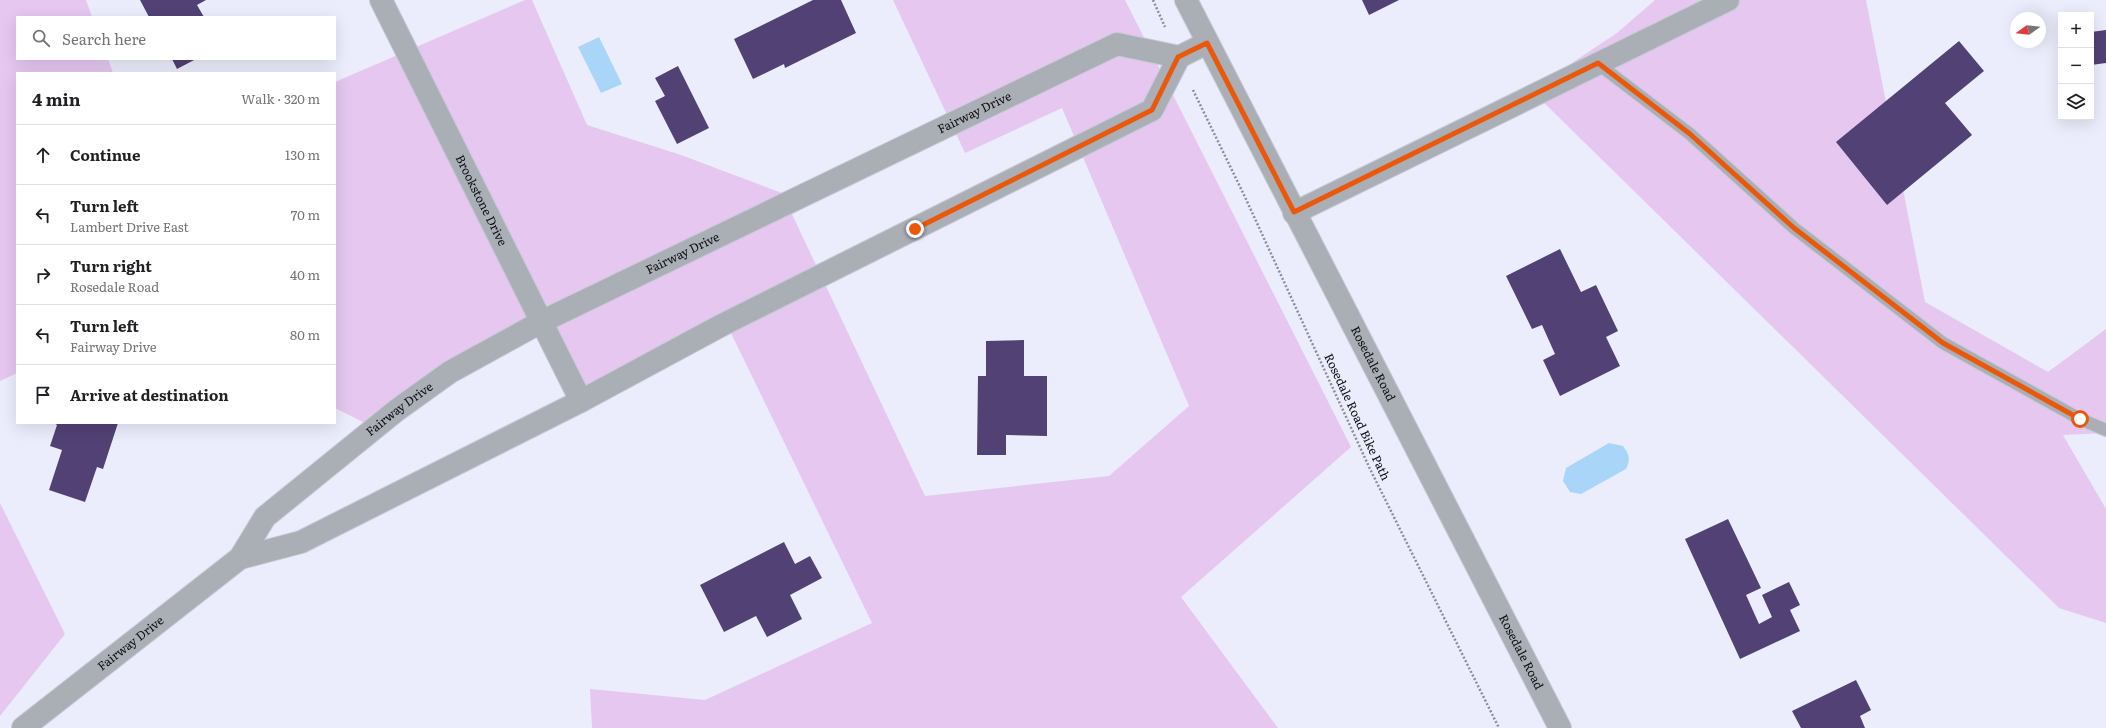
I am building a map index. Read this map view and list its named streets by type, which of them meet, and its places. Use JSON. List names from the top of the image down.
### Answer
{
  "streets": {
    "street": ["Fairway Drive", "Brookstone Drive", "Rosedale Road"],
    "path": ["Rosedale Road Bike Path"]
  },
  "crossings": [
    ["Fairway Drive", "Brookstone Drive"]
  ],
  "north": "left",
  "page": {
    "map_buttons": ["+", "−"],
    "search": "Search here",
    "heading": ["4 min", "Walk · 320 m"],
    "list": [
      ["Continue", "130 m"],
      ["Turn left", "Lambert Drive East", "70 m"],
      ["Turn right", "Rosedale Road", "40 m"],
      ["Turn left", "Fairway Drive", "80 m"],
      "Arrive at destination"
    ]
  }
}
